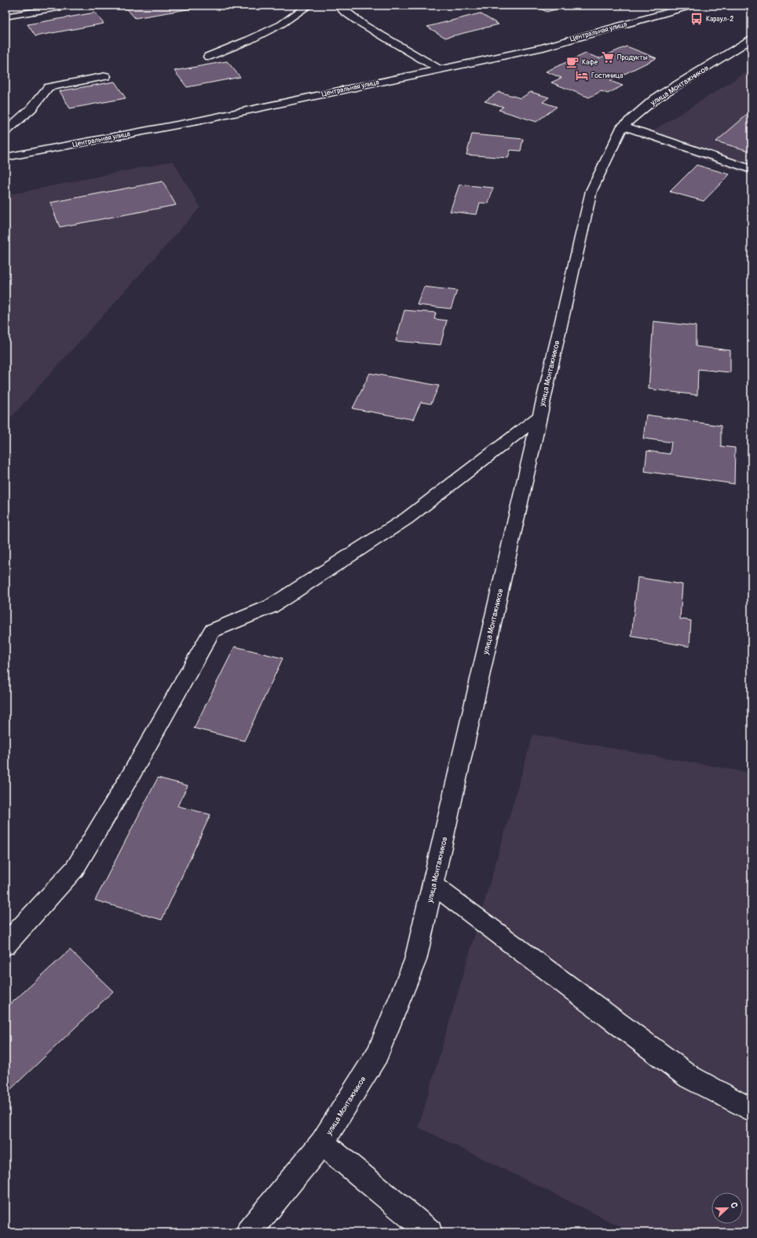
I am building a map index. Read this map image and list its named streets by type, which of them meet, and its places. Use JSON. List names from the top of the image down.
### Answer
{
  "streets": {
    "main road": ["Центральная улица", "улица Монтажников"]
  },
  "places": {
    "bus stop": ["Караул-2"],
    "supermarket": ["Продукты"],
    "cafe": ["Кафе"],
    "hotel": ["Гостиница"]
  },
  "north": "right"
}
